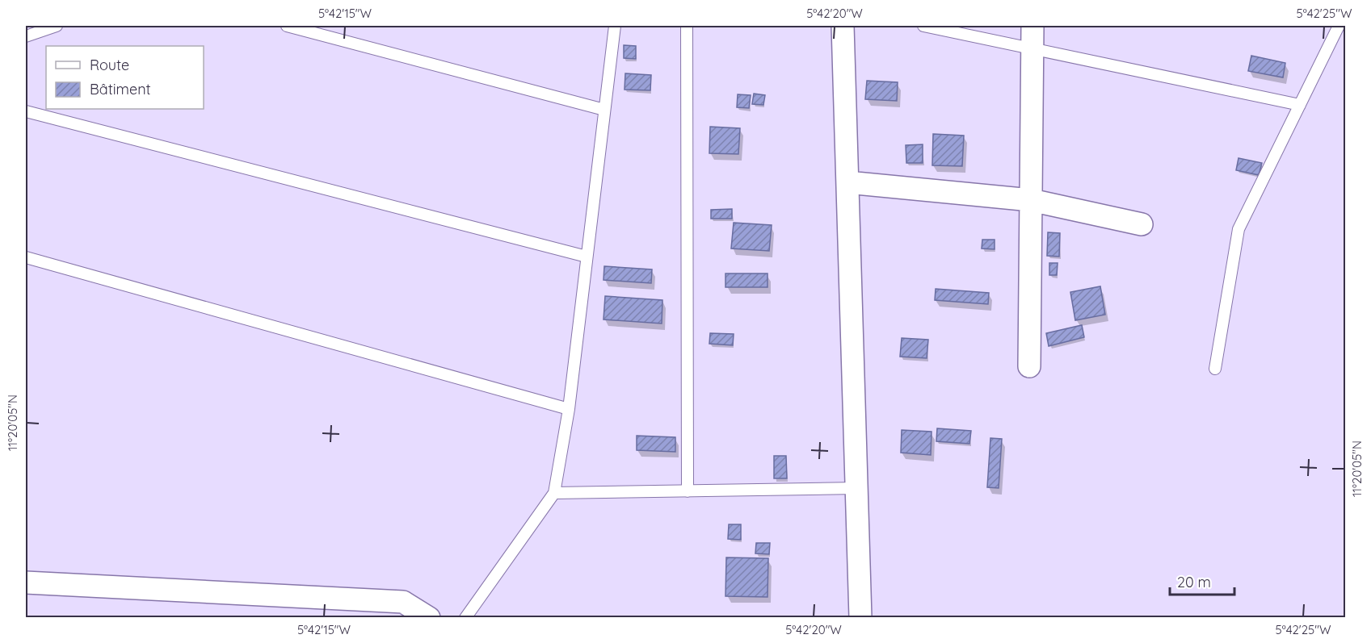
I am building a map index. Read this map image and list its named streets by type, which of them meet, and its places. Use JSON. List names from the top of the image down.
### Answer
{
  "legend": ["Route", "Bâtiment"],
  "scale_bar": "20 m",
  "coordinates": [
    "5°42'15\"W",
    "5°42'20\"W",
    "5°42'25\"W",
    "11°20'05\"N"
  ]
}
